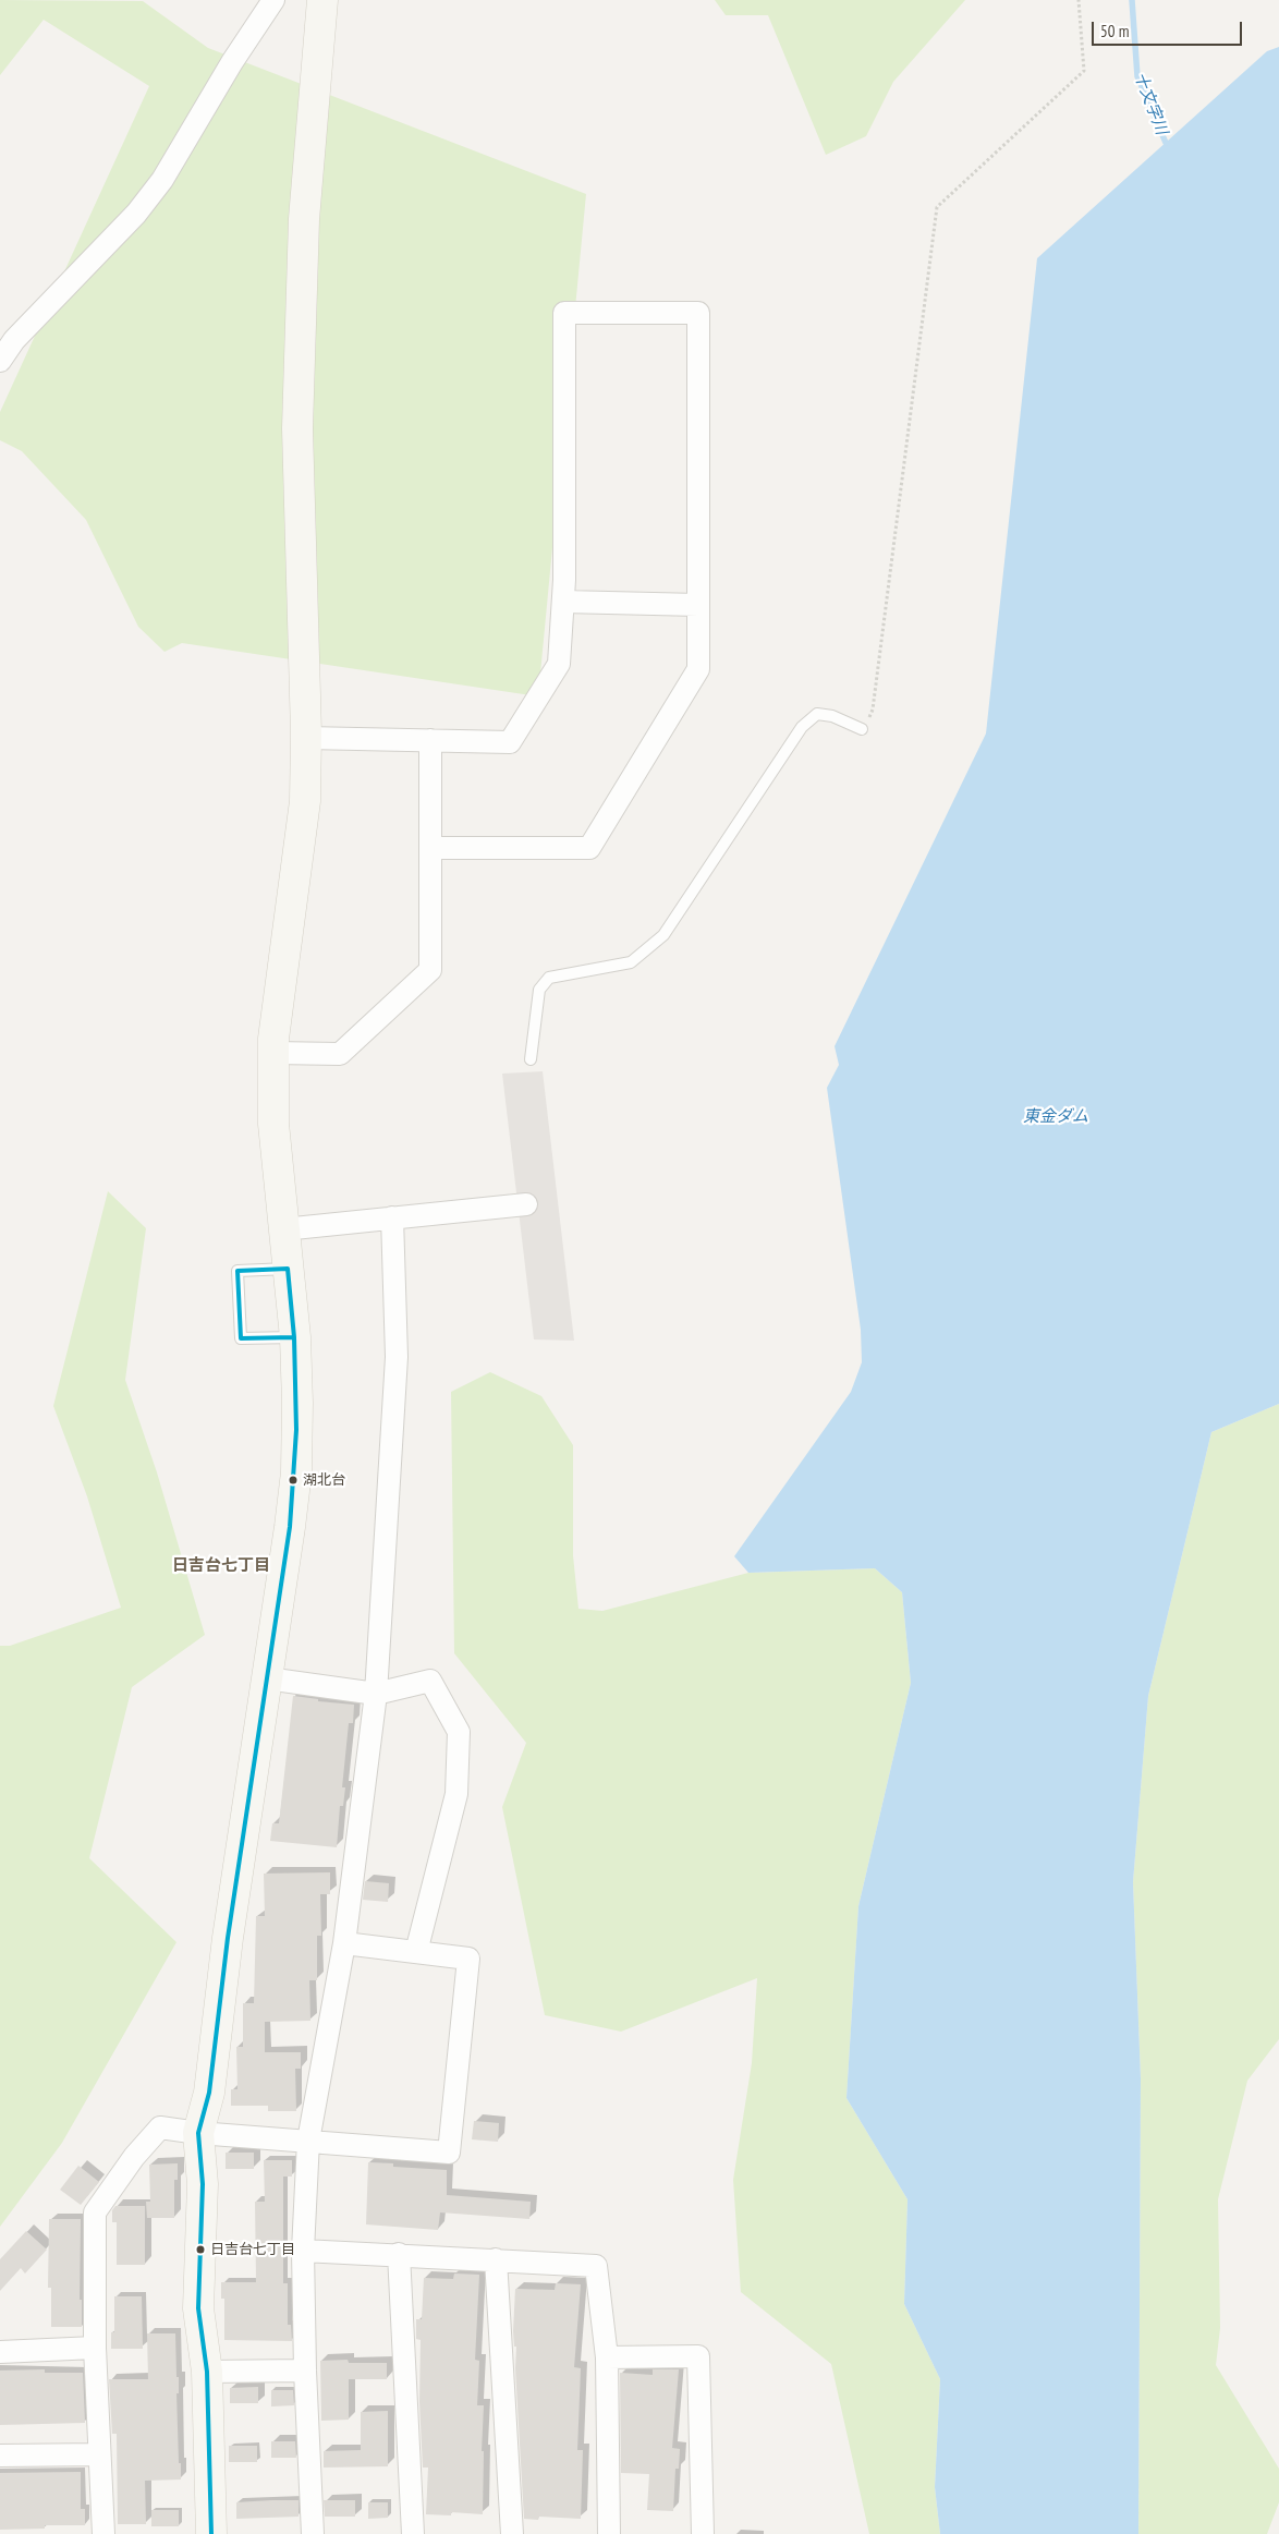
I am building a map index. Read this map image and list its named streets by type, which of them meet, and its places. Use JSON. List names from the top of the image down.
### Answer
{
  "districts": ["日吉台七丁目"],
  "water": ["十文字川", "東金ダム"],
  "places": ["湖北台", "日吉台七丁目"],
  "scale_bar": "50 m"
}
